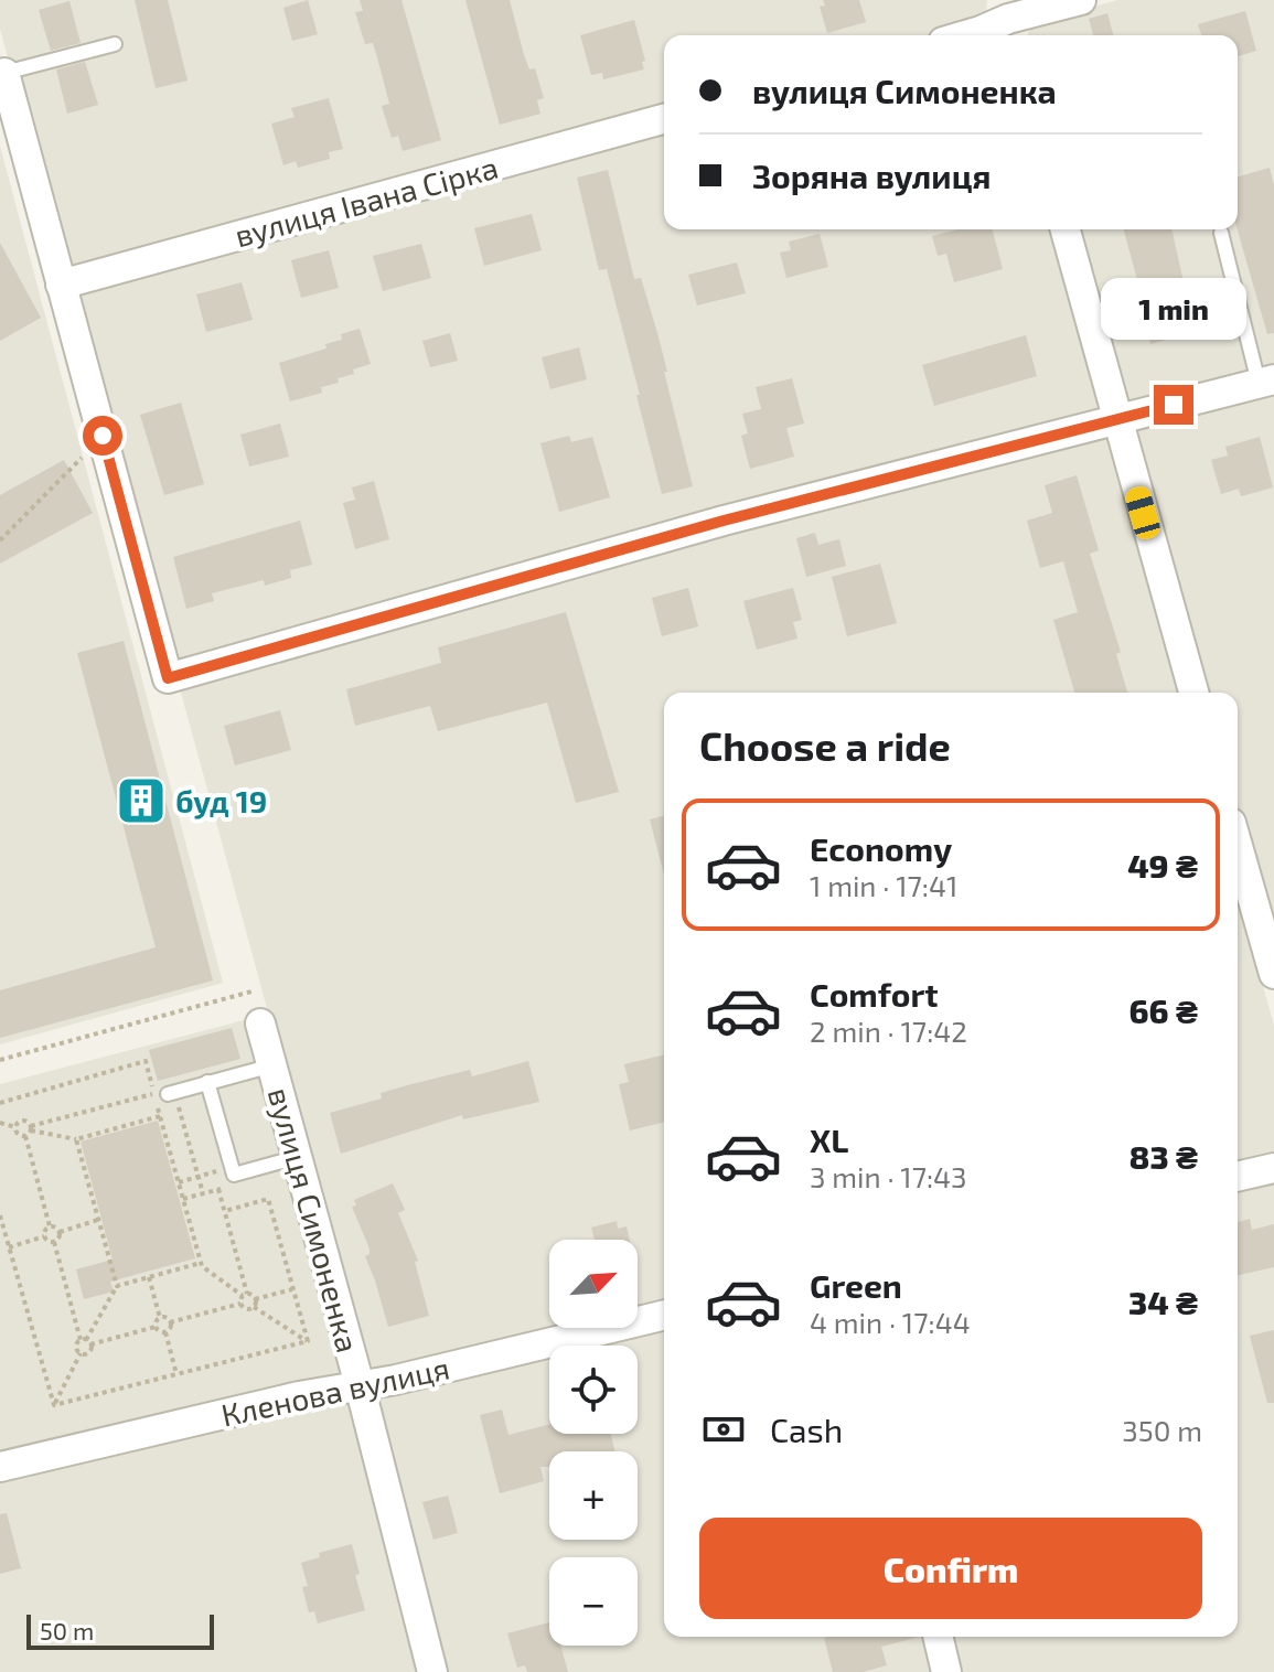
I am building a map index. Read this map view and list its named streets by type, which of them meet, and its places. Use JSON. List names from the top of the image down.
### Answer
{
  "streets": {
    "street": ["вулиця Івана Сірка", "вулиця Симоненка", "Кленова вулиця"]
  },
  "crossings": [
    ["вулиця Симоненка", "Кленова вулиця"]
  ],
  "places": {
    "building": ["буд 19"]
  },
  "scale_bar": "50 m",
  "north": "top right",
  "page": {
    "banner": ["вулиця Симоненка", "Зоряна вулиця"],
    "bubble": "1 min",
    "heading": "Choose a ride",
    "list": [
      {
        "name": "Economy",
        "note": "1 min · 17:41",
        "value": "49 ₴"
      },
      {
        "name": "Comfort",
        "note": "2 min · 17:42",
        "value": "66 ₴"
      },
      {
        "name": "XL",
        "note": "3 min · 17:43",
        "value": "83 ₴"
      },
      {
        "name": "Green",
        "note": "4 min · 17:44",
        "value": "34 ₴"
      }
    ],
    "map_buttons": ["+", "−"],
    "pay": ["Cash", "350 m"],
    "buttons": "Confirm",
    "scale": "50 m"
  }
}
